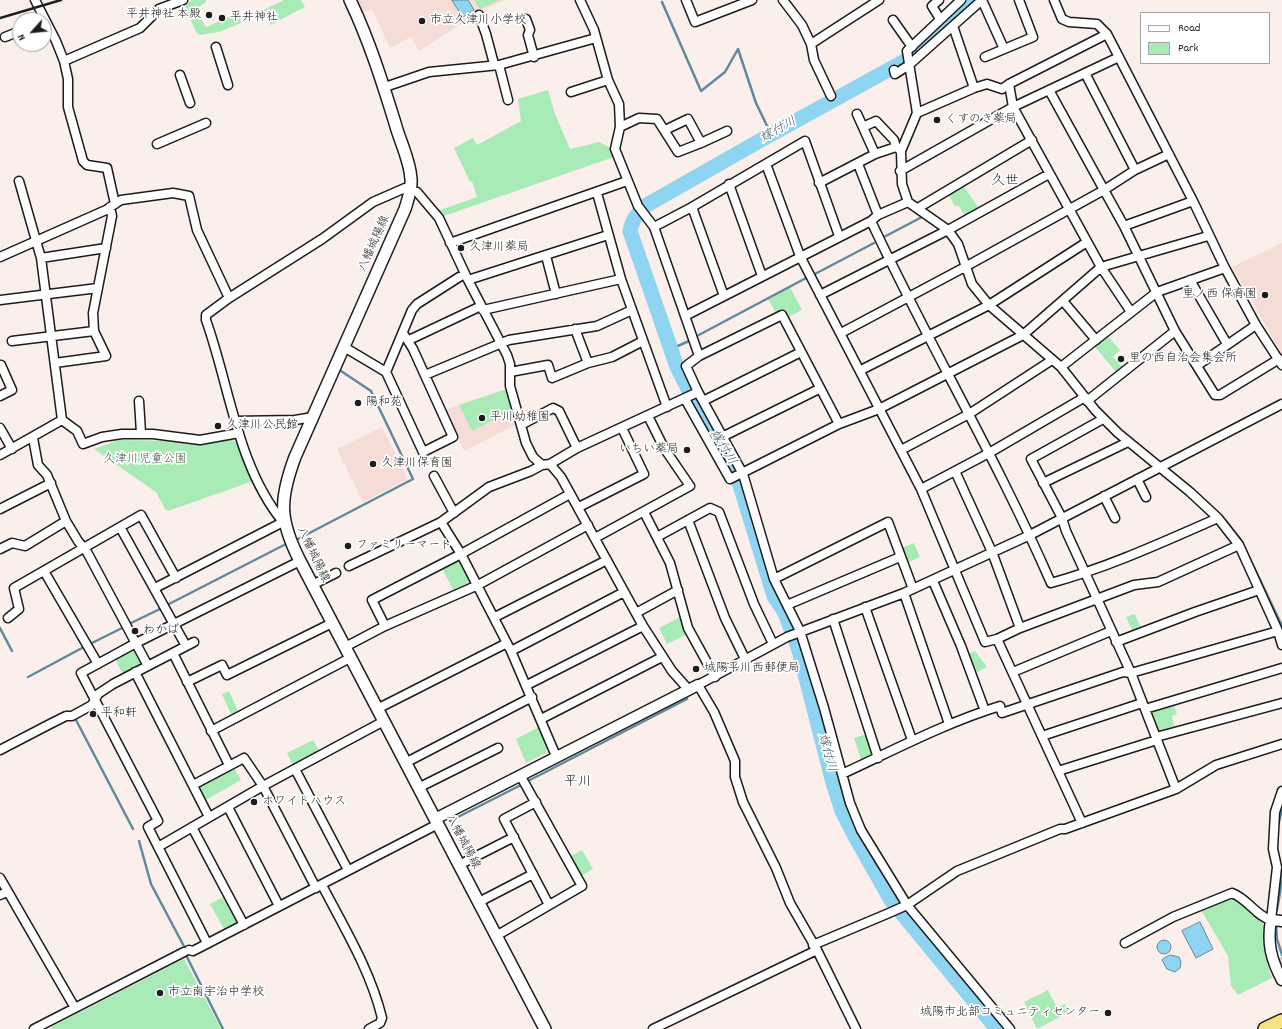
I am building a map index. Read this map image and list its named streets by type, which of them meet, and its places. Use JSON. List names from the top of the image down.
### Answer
{
  "streets": {
    "main road": ["八幡城陽線"]
  },
  "districts": ["久世", "平川"],
  "water": ["嫁付川"],
  "parks": ["久津川児童公園"],
  "places": [
    "平井神社 本殿",
    "平井神社",
    "市立久津川小学校",
    "くすのき薬局",
    "久津川薬局",
    "里ノ西 保育園",
    "里の西自治会集会所",
    "陽和苑",
    "平川幼稚園",
    "久津川公民館",
    "いちい薬局",
    "久津川保育園",
    "ファミリーマート",
    "わかば",
    "城陽平川西郵便局",
    "平和軒",
    "ホワイトハウス",
    "市立南宇治中学校",
    "城陽市北部コミュニティセンター"
  ],
  "legend": ["Road", "Park"],
  "north": "bottom left"
}
